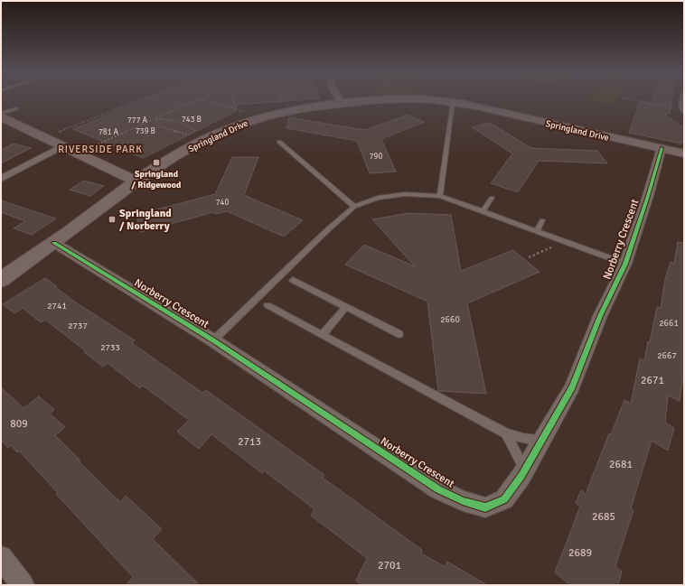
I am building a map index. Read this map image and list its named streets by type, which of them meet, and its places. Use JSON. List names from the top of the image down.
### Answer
{
  "streets": {
    "street": ["Springland Drive", "Norberry Crescent"]
  },
  "crossings": [
    ["Springland Drive", "Norberry Crescent"]
  ],
  "districts": ["RIVERSIDE PARK"],
  "places": {
    "transit": ["Springland / Ridgewood", "Springland / Norberry"]
  },
  "house_numbers": [
    "743 B",
    "777 A",
    "739 B",
    "781 A",
    "790",
    "740",
    "2741",
    "2660",
    "2661",
    "2737",
    "2733",
    "2667",
    "2671",
    "809",
    "2713",
    "2681",
    "2685",
    "2689",
    "2701"
  ]
}
